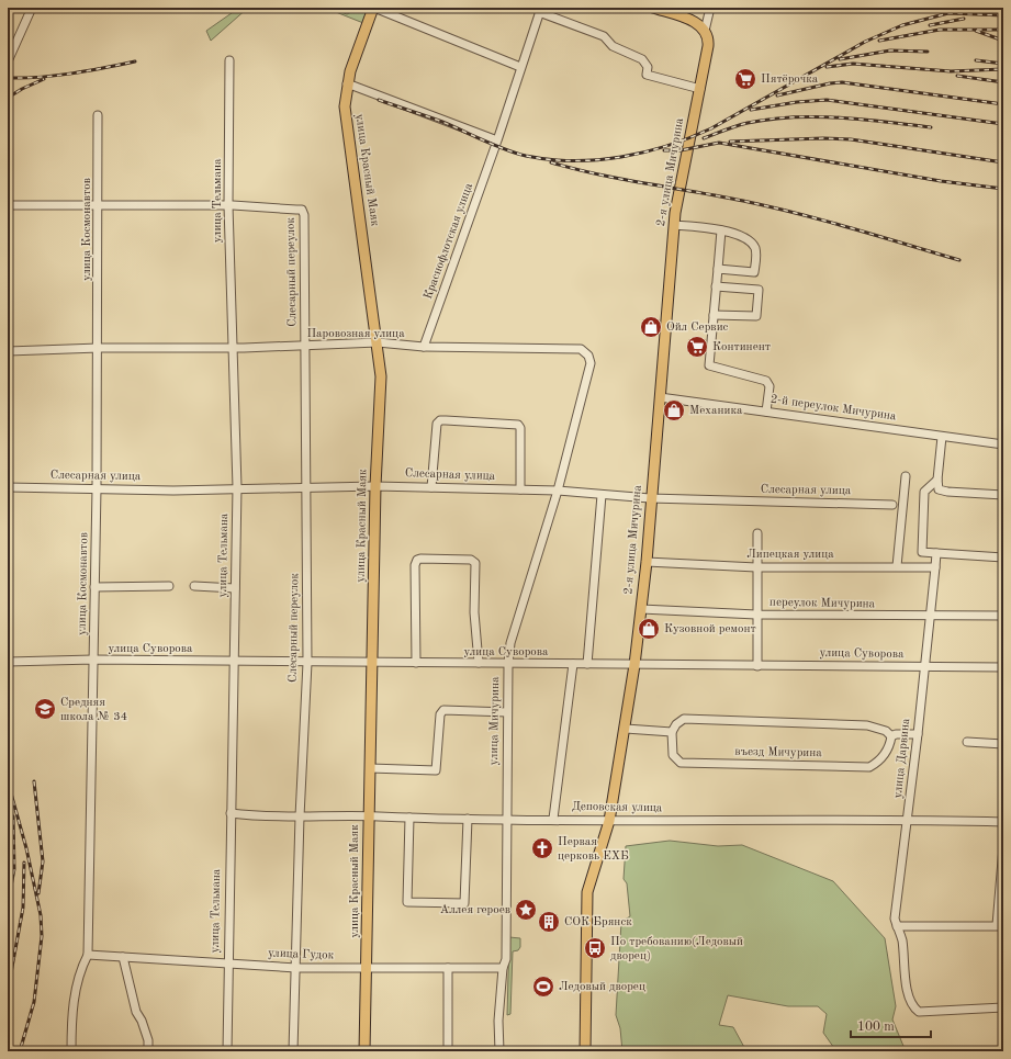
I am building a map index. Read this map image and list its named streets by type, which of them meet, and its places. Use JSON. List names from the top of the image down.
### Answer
{
  "streets": {
    "main road": ["улица Красный Маяк", "2-я улица Мичурина"],
    "street": [
      "улица Тельмана",
      "улица Космонавтов",
      "Краснофлотская улица",
      "Слесарный переулок",
      "Паровозная улица",
      "2-й переулок Мичурина",
      "Слесарная улица",
      "Липецкая улица",
      "переулок Мичурина",
      "улица Суворова",
      "улица Мичурина",
      "въезд Мичурина",
      "улица Дарвина",
      "Деповская улица",
      "улица Гудок"
    ]
  },
  "crossings": [
    ["улица Красный Маяк", "Паровозная улица"],
    ["улица Красный Маяк", "Слесарная улица"],
    ["улица Красный Маяк", "улица Суворова"],
    ["улица Красный Маяк", "Деповская улица"],
    ["улица Красный Маяк", "улица Гудок"],
    ["2-я улица Мичурина", "2-й переулок Мичурина"],
    ["2-я улица Мичурина", "Слесарная улица"],
    ["2-я улица Мичурина", "Липецкая улица"],
    ["2-я улица Мичурина", "переулок Мичурина"],
    ["2-я улица Мичурина", "улица Суворова"],
    ["2-я улица Мичурина", "Деповская улица"],
    ["улица Тельмана", "Слесарный переулок"],
    ["улица Тельмана", "Паровозная улица"],
    ["улица Тельмана", "Слесарная улица"],
    ["улица Тельмана", "улица Суворова"],
    ["улица Тельмана", "Деповская улица"],
    ["улица Тельмана", "улица Гудок"],
    ["улица Космонавтов", "Паровозная улица"],
    ["улица Космонавтов", "Слесарная улица"],
    ["улица Космонавтов", "улица Суворова"],
    ["улица Космонавтов", "улица Гудок"],
    ["Краснофлотская улица", "Паровозная улица"],
    ["Слесарный переулок", "Паровозная улица"],
    ["Слесарный переулок", "Слесарная улица"],
    ["Слесарный переулок", "улица Суворова"],
    ["Слесарный переулок", "Деповская улица"],
    ["Слесарный переулок", "улица Гудок"],
    ["Паровозная улица", "улица Мичурина"],
    ["Слесарная улица", "улица Мичурина"],
    ["Липецкая улица", "улица Дарвина"],
    ["переулок Мичурина", "улица Дарвина"],
    ["улица Суворова", "улица Мичурина"],
    ["улица Суворова", "улица Дарвина"],
    ["улица Мичурина", "Деповская улица"],
    ["улица Мичурина", "улица Гудок"],
    ["улица Дарвина", "Деповская улица"]
  ],
  "places": {
    "supermarket": ["Пятёрочка", "Континент"],
    "shop": ["Ойл Сервис", "Механика", "Кузовной ремонт"],
    "school or university": ["Средняя школа № 34"],
    "church": ["Первая церковь ЕХБ"],
    "place": ["Аллея героев"],
    "building": ["СОК Брянск"],
    "bus stop": ["По требованию(Ледовый дворец)"],
    "sports": ["Ледовый дворец"]
  },
  "scale_bar": "100 m"
}
